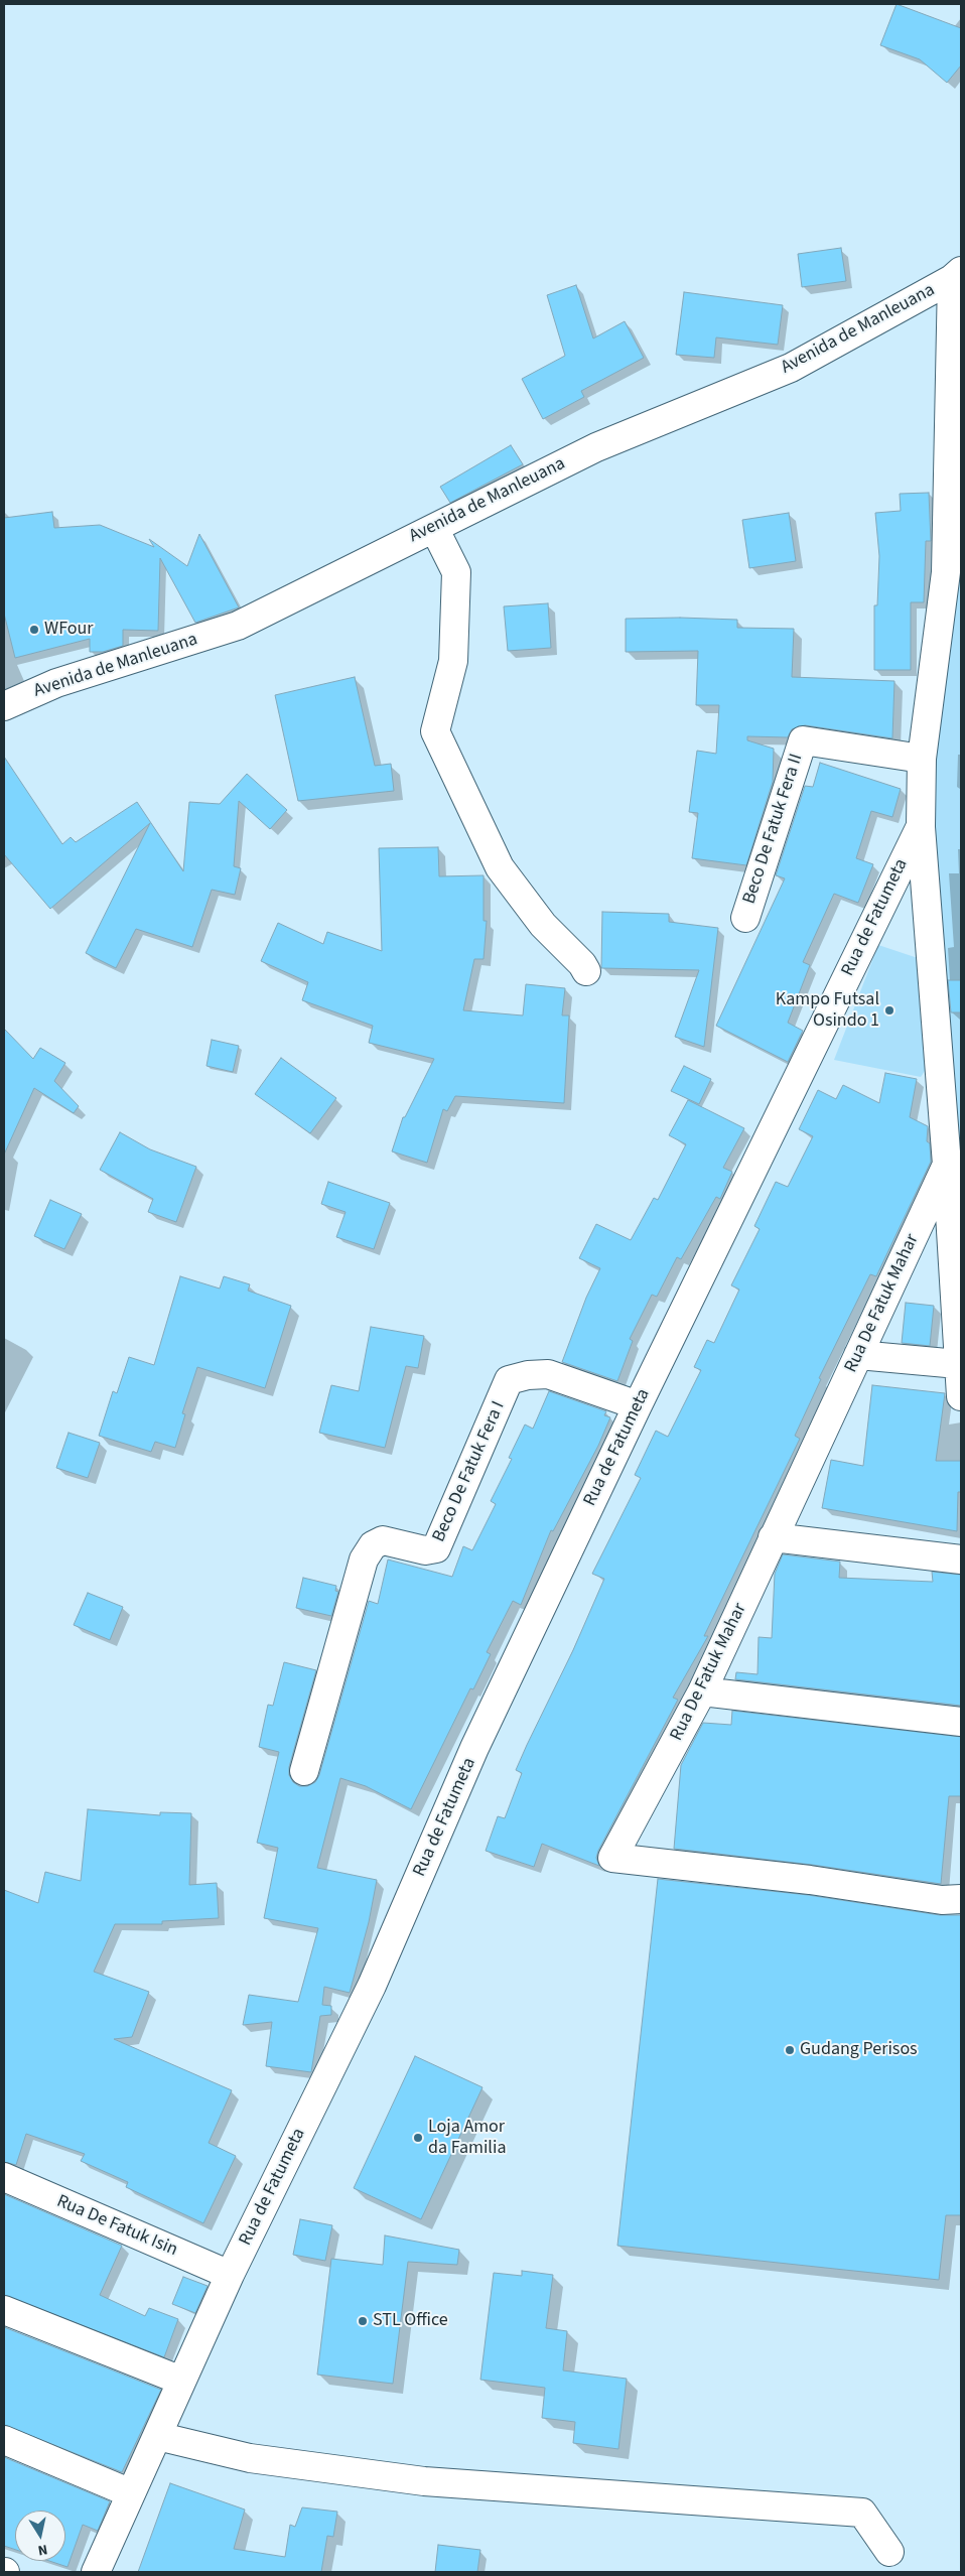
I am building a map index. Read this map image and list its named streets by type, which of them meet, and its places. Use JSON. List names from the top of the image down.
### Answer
{
  "streets": {
    "street": [
      "Avenida de Manleuana",
      "Beco De Fatuk Fera II",
      "Rua de Fatumeta",
      "Rua De Fatuk Mahar",
      "Beco De Fatuk Fera I",
      "Rua De Fatuk Isin"
    ]
  },
  "crossings": [
    ["Avenida de Manleuana", "Rua de Fatumeta"],
    ["Beco De Fatuk Fera II", "Rua de Fatumeta"],
    ["Rua de Fatumeta", "Rua De Fatuk Mahar"],
    ["Rua de Fatumeta", "Beco De Fatuk Fera I"],
    ["Rua de Fatumeta", "Rua De Fatuk Isin"]
  ],
  "places": [
    "WFour",
    "Kampo Futsal Osindo 1",
    "Gudang Perisos",
    "Loja Amor da Familia",
    "STL Office"
  ],
  "north": "bottom"
}
